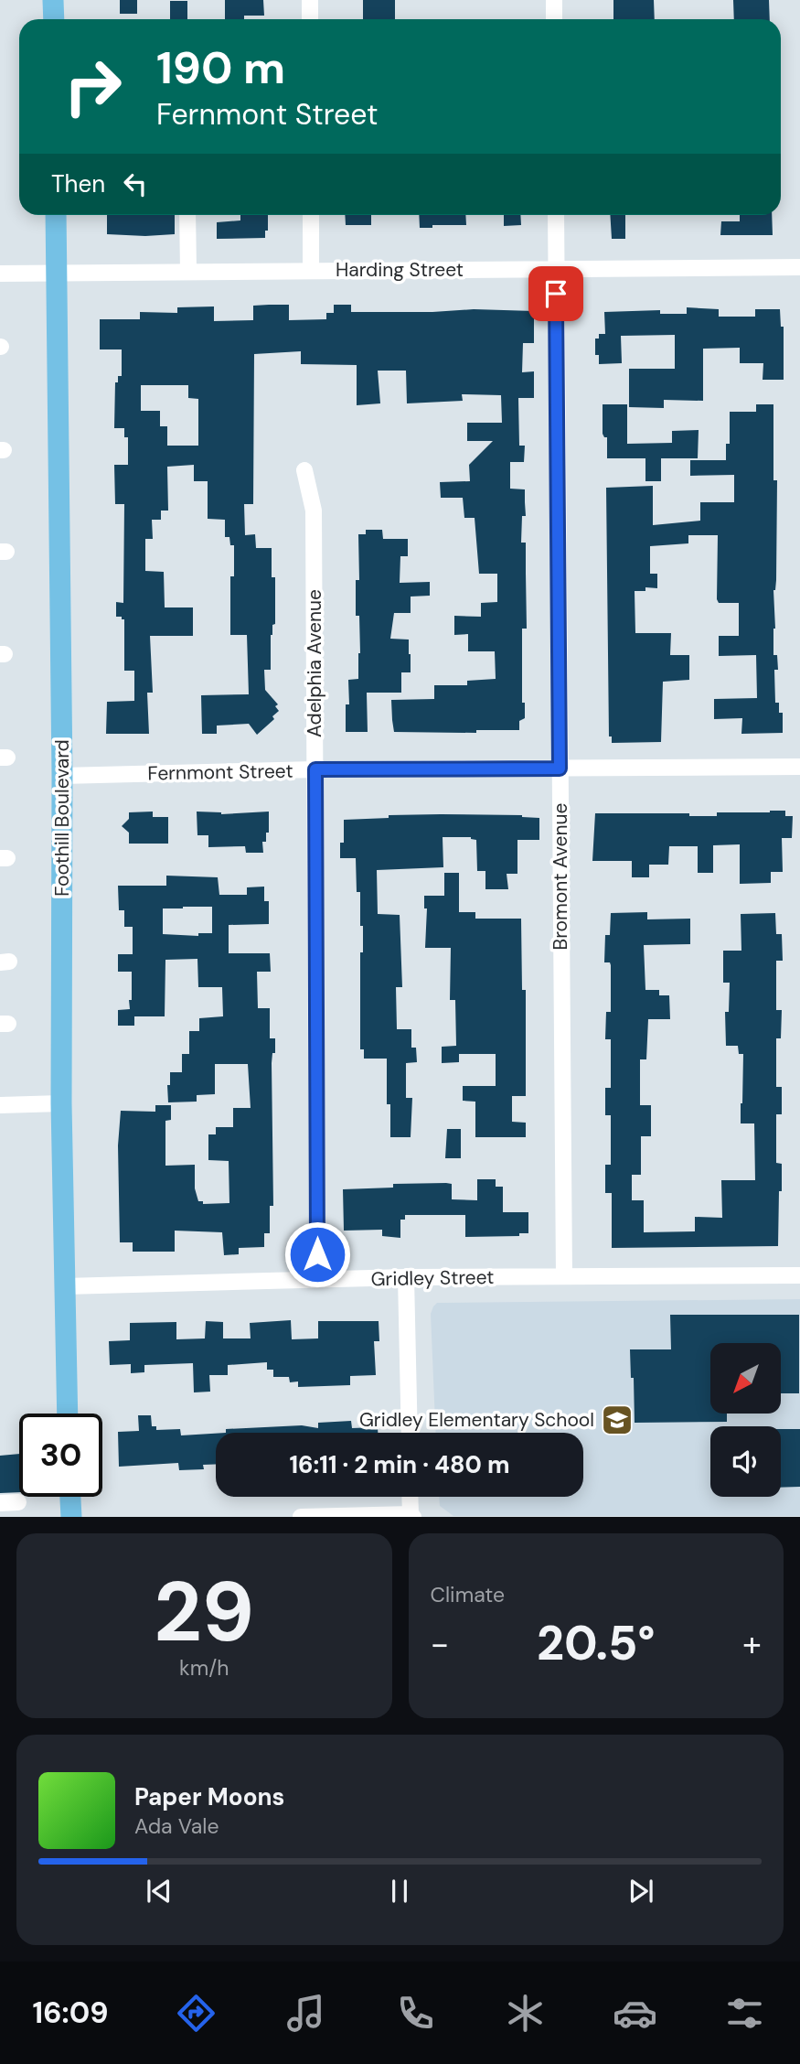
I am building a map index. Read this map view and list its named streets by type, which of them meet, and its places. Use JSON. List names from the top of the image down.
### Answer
{
  "streets": {
    "main road": ["Foothill Boulevard"],
    "street": [
      "Harding Street",
      "Adelphia Avenue",
      "Fernmont Street",
      "Bromont Avenue",
      "Gridley Street"
    ]
  },
  "crossings": [
    ["Harding Street", "Foothill Boulevard"],
    ["Harding Street", "Bromont Avenue"],
    ["Adelphia Avenue", "Fernmont Street"],
    ["Adelphia Avenue", "Gridley Street"],
    ["Fernmont Street", "Foothill Boulevard"],
    ["Fernmont Street", "Bromont Avenue"],
    ["Foothill Boulevard", "Gridley Street"],
    ["Bromont Avenue", "Gridley Street"]
  ],
  "places": {
    "school or university": ["Gridley Elementary School"]
  },
  "north": "bottom left",
  "page": {
    "turn": ["190 m", "Fernmont Street"],
    "then": "Then",
    "limit": "30",
    "trip": "16:11 · 2 min · 480 m",
    "tile": [
      ["29", "km/h"],
      "Climate"
    ],
    "heat": ["−", "20.5°", "+"],
    "song": ["Paper Moons", "Ada Vale"],
    "tabs": "16:09"
  }
}
